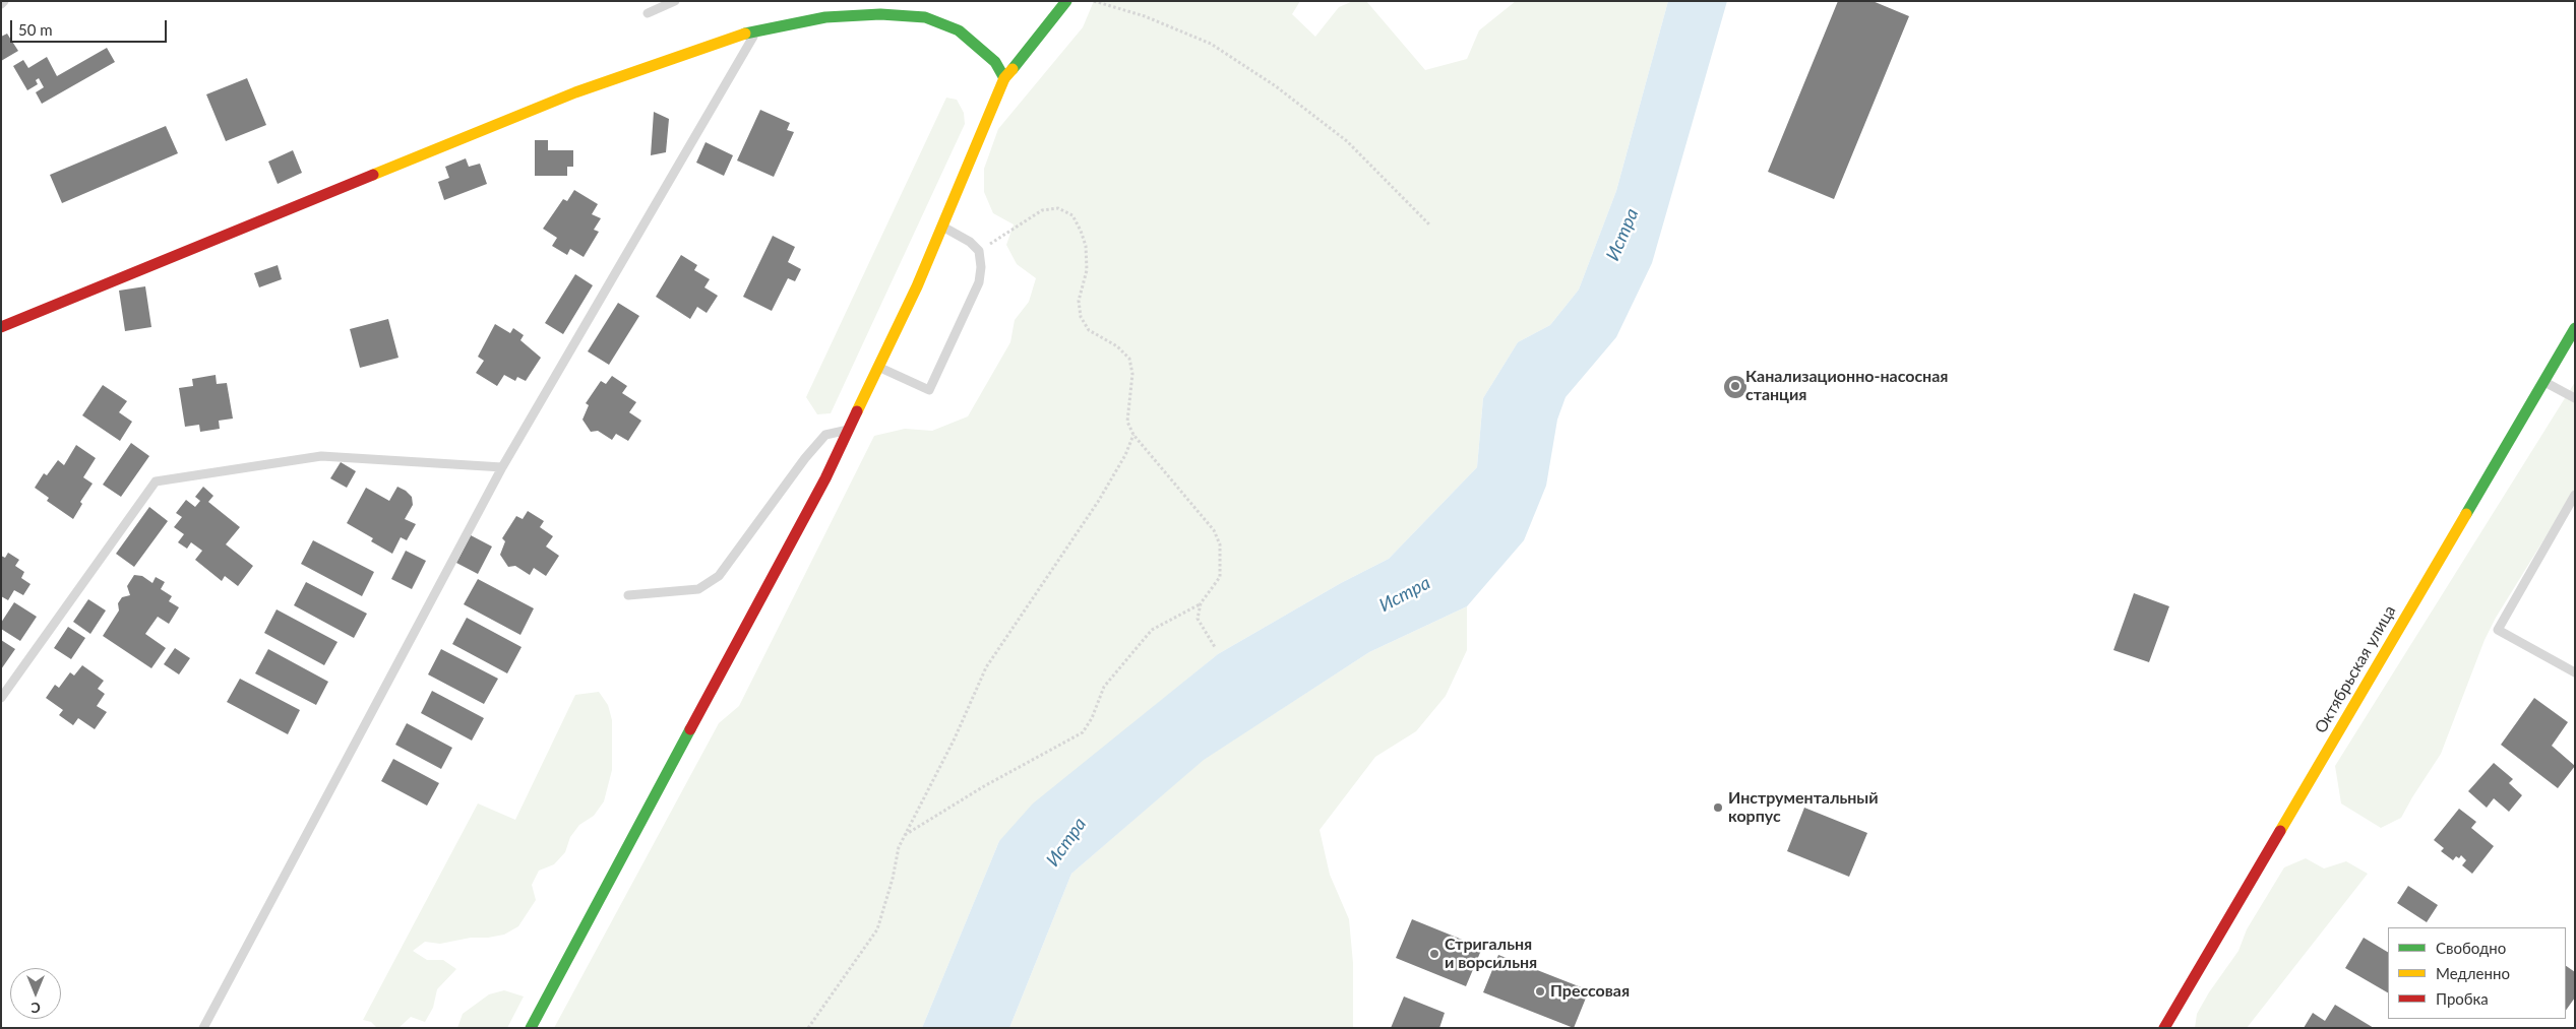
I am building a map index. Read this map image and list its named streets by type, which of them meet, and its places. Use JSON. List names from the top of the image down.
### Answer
{
  "streets": {
    "street": ["Октябрьская улица"]
  },
  "water": ["Истра"],
  "places": [
    "Канализационно-насосная станция",
    "Инструментальный корпус",
    "Стригальня и ворсильня",
    "Прессовая"
  ],
  "legend": ["Свободно", "Медленно", "Пробка"],
  "scale_bar": "50 m",
  "north": "bottom"
}
